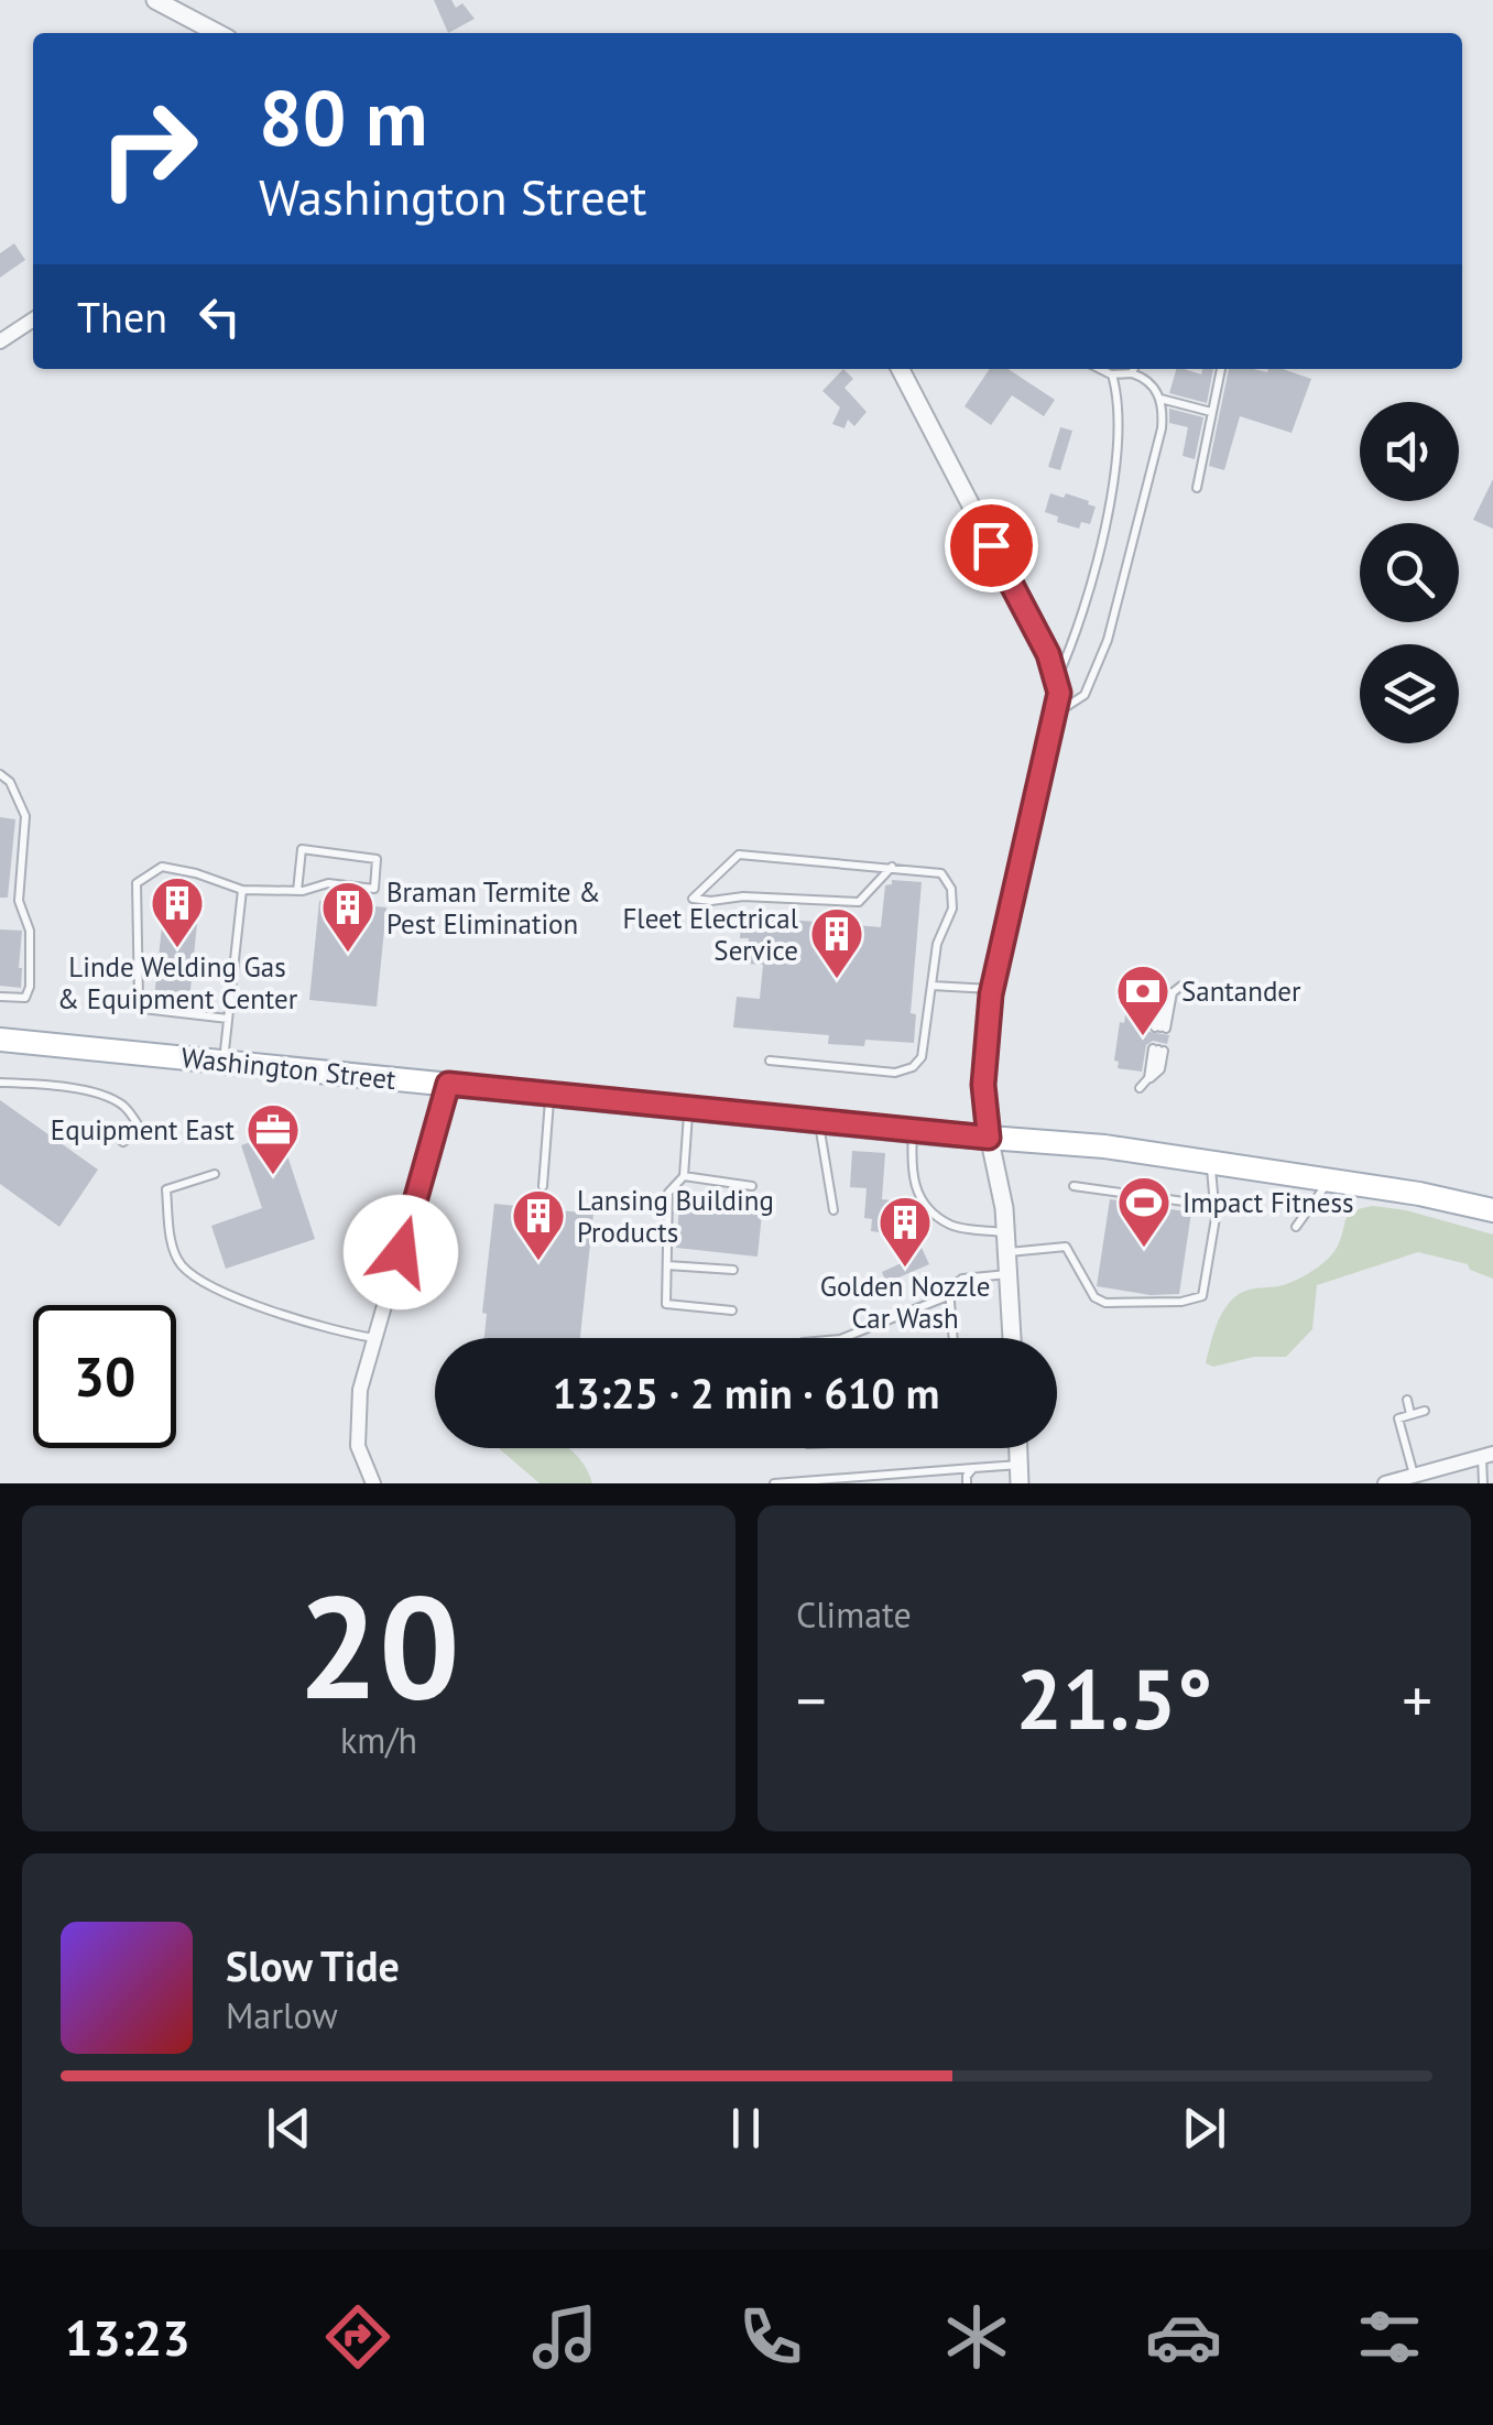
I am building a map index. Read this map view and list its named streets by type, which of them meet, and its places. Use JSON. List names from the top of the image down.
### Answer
{
  "streets": {
    "main road": ["Washington Street"]
  },
  "places": {
    "building": [
      "Linde Welding Gas & Equipment Center",
      "Braman Termite & Pest Elimination",
      "Fleet Electrical Service",
      "Lansing Building Products",
      "Golden Nozzle Car Wash"
    ],
    "bank": ["Santander"],
    "office": ["Equipment East"],
    "sports": ["Impact Fitness"]
  },
  "page": {
    "turn": ["80 m", "Washington Street"],
    "then": "Then",
    "limit": "30",
    "trip": "13:25 · 2 min · 610 m",
    "tile": [
      ["20", "km/h"],
      "Climate"
    ],
    "heat": ["−", "21.5°", "+"],
    "song": ["Slow Tide", "Marlow"],
    "tabs": "13:23"
  }
}
